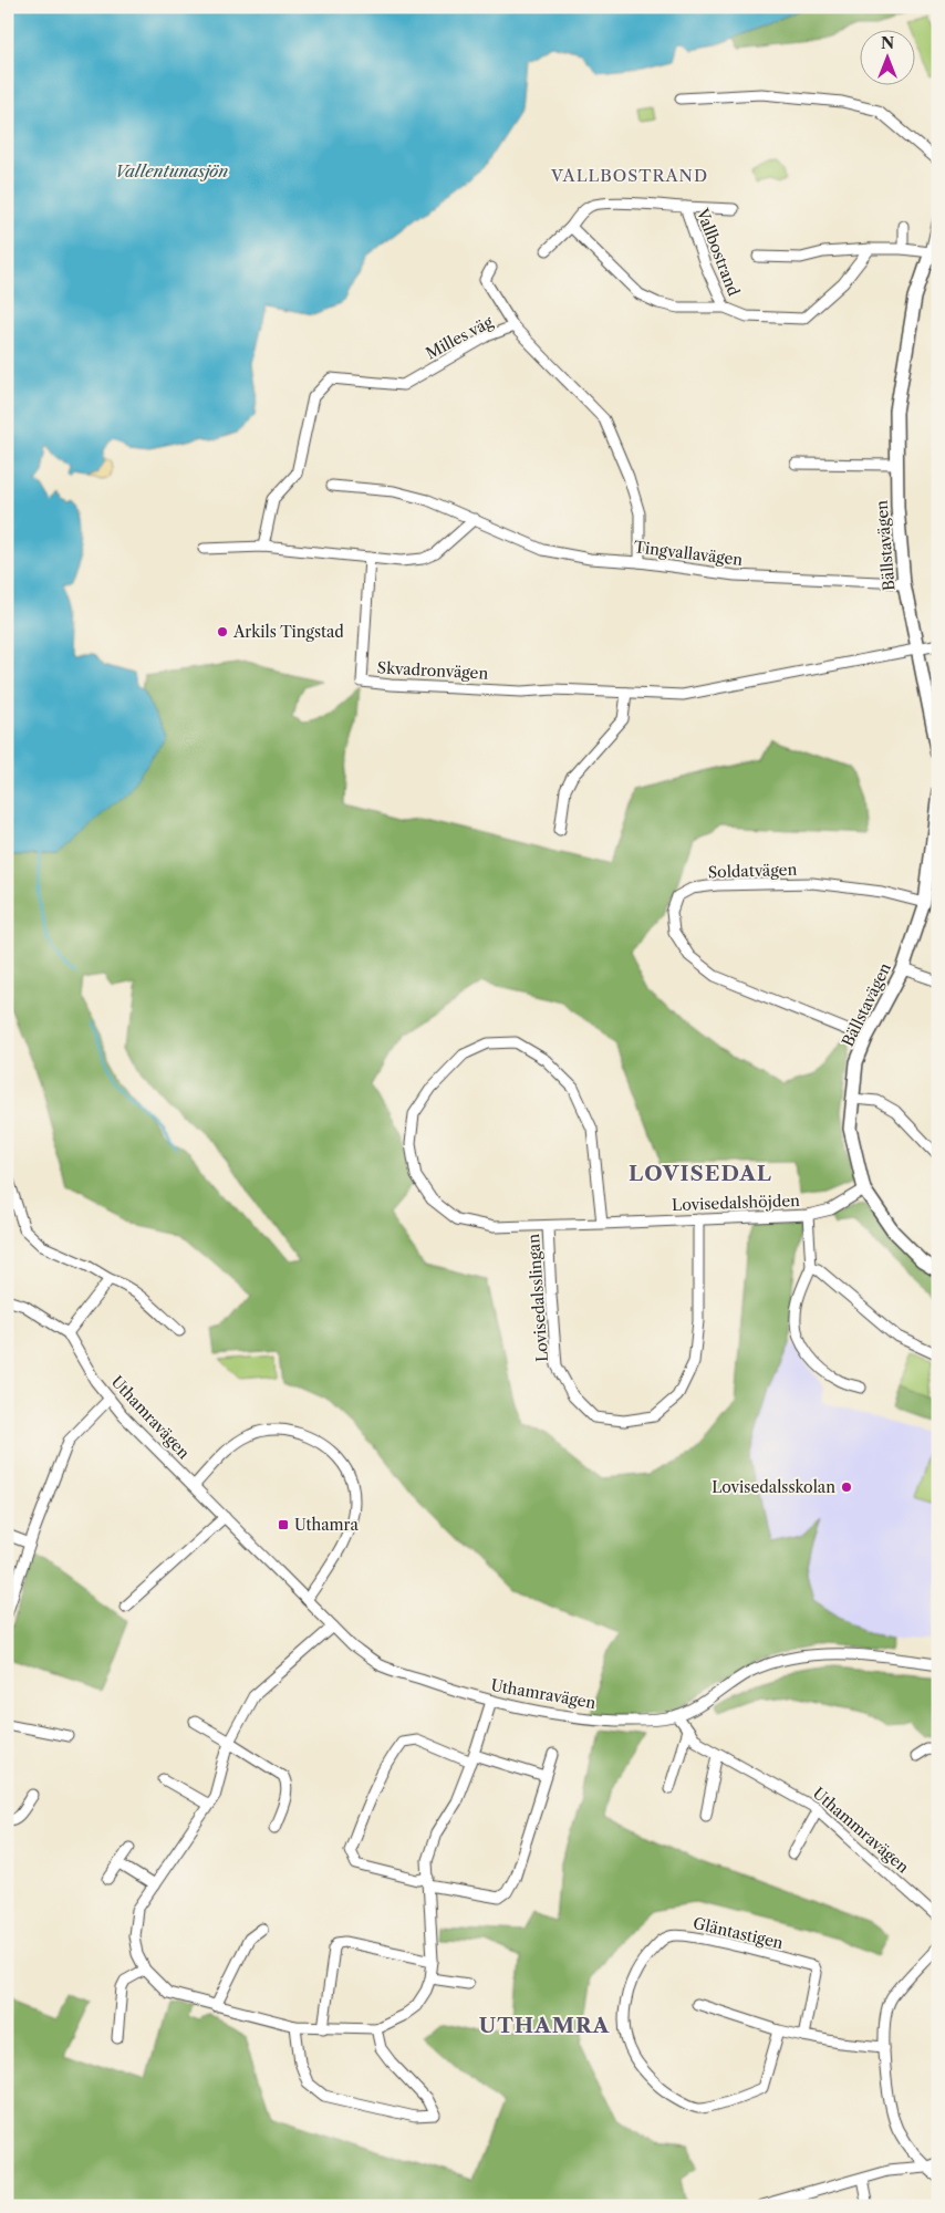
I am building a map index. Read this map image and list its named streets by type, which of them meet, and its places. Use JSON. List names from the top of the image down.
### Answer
{
  "streets": {
    "street": [
      "Vallbostrand",
      "Milles väg",
      "Bällstavägen",
      "Tingvallavägen",
      "Skvadronvägen",
      "Soldatvägen",
      "Lovisedalshöjden",
      "Lovisedalsslingan",
      "Uthamravägen",
      "Uthammravägen",
      "Gläntastigen"
    ]
  },
  "crossings": [
    ["Milles väg", "Tingvallavägen"],
    ["Bällstavägen", "Tingvallavägen"],
    ["Bällstavägen", "Skvadronvägen"],
    ["Bällstavägen", "Soldatvägen"],
    ["Bällstavägen", "Lovisedalshöjden"],
    ["Lovisedalshöjden", "Lovisedalsslingan"],
    ["Uthamravägen", "Uthammravägen"]
  ],
  "districts": ["VALLBOSTRAND", "LOVISEDAL", "UTHAMRA"],
  "water": ["Vallentunasjön"],
  "places": {
    "other": ["Arkils Tingstad", "Lovisedalsskolan"],
    "transit": ["Uthamra"]
  },
  "north": "top"
}
